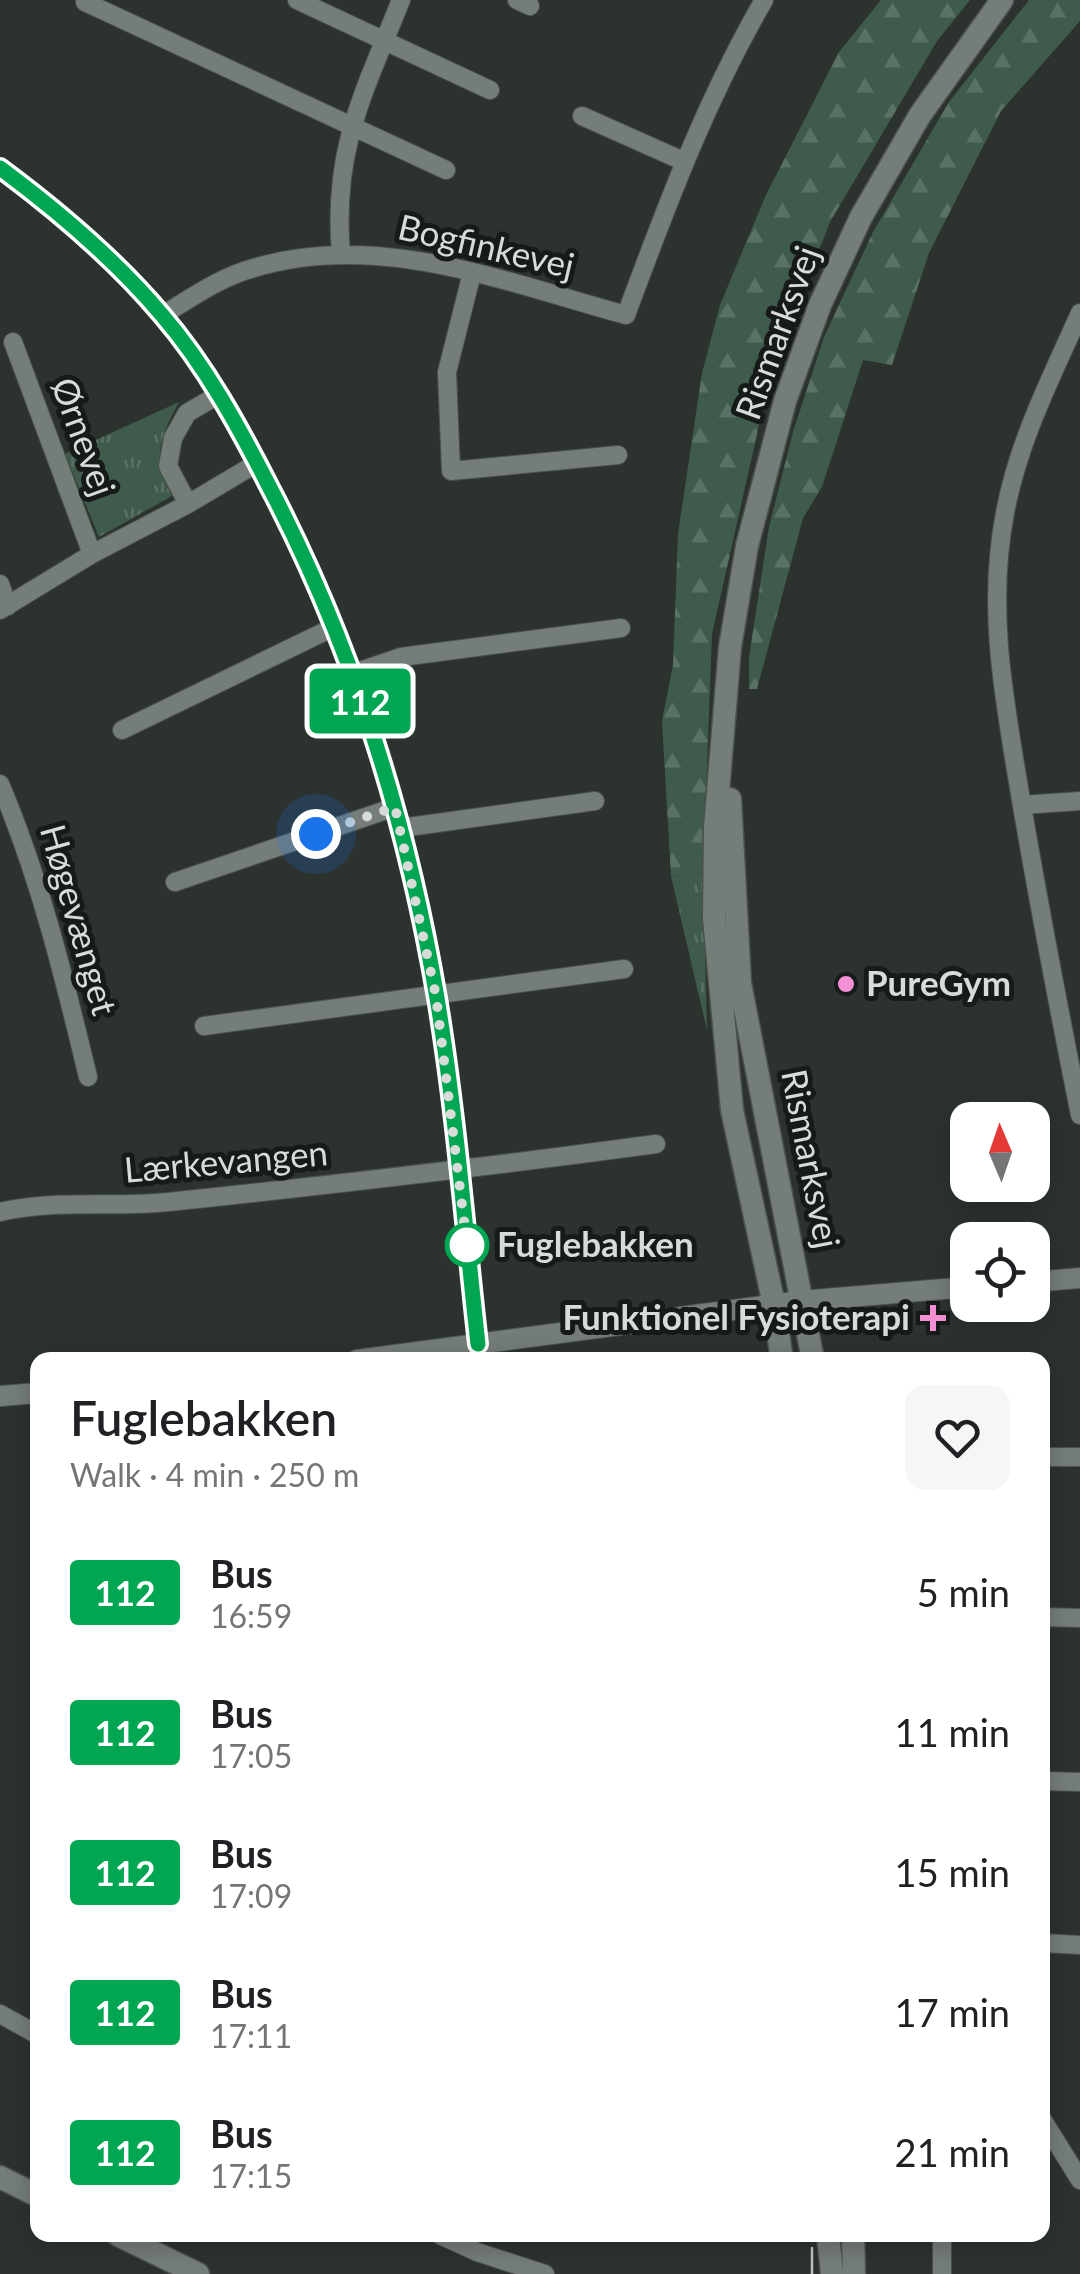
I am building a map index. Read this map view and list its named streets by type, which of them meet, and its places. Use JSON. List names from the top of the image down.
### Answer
{
  "streets": {
    "main road": ["Rismarksvej"],
    "street": [
      "Bogfinkevej",
      "Ørnevej",
      "Høgevænget",
      "Lærkevangen"
    ]
  },
  "places": {
    "other": ["PureGym", "Fuglebakken"],
    "health": ["Funktionel Fysioterapi"]
  },
  "lines": ["bus line 112"],
  "north": "top",
  "page": {
    "on_map": "112",
    "heading": ["Fuglebakken", "Walk · 4 min · 250 m"],
    "list": [
      {
        "mark": "112",
        "name": "Bus",
        "note": "16:59",
        "value": "5 min"
      },
      {
        "mark": "112",
        "name": "Bus",
        "note": "17:05",
        "value": "11 min"
      },
      {
        "mark": "112",
        "name": "Bus",
        "note": "17:09",
        "value": "15 min"
      },
      {
        "mark": "112",
        "name": "Bus",
        "note": "17:11",
        "value": "17 min"
      },
      {
        "mark": "112",
        "name": "Bus",
        "note": "17:15",
        "value": "21 min"
      }
    ]
  }
}
